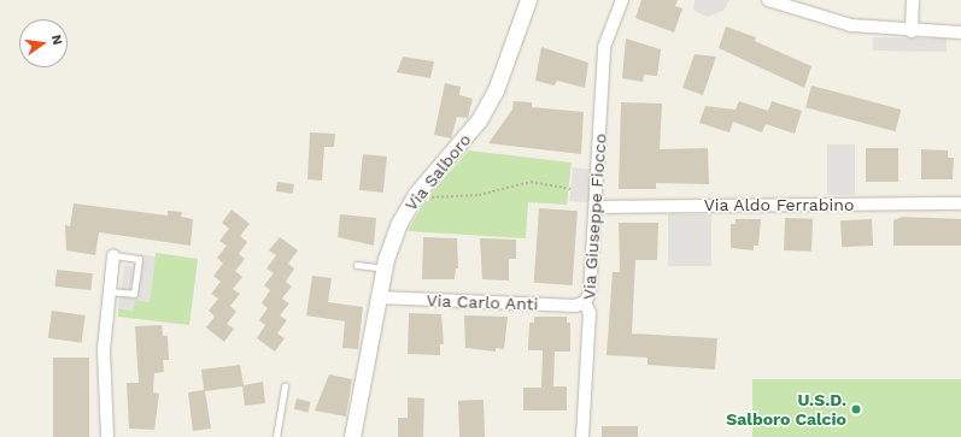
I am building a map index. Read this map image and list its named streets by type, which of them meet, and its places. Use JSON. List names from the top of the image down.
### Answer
{
  "streets": {
    "street": [
      "Via Salboro",
      "Via Aldo Ferrabino",
      "Via Giuseppe Fiocco",
      "Via Carlo Anti"
    ]
  },
  "crossings": [
    ["Via Salboro", "Via Carlo Anti"],
    ["Via Aldo Ferrabino", "Via Giuseppe Fiocco"],
    ["Via Giuseppe Fiocco", "Via Carlo Anti"]
  ],
  "places": ["U.S.D. Salboro Calcio"],
  "north": "right"
}
